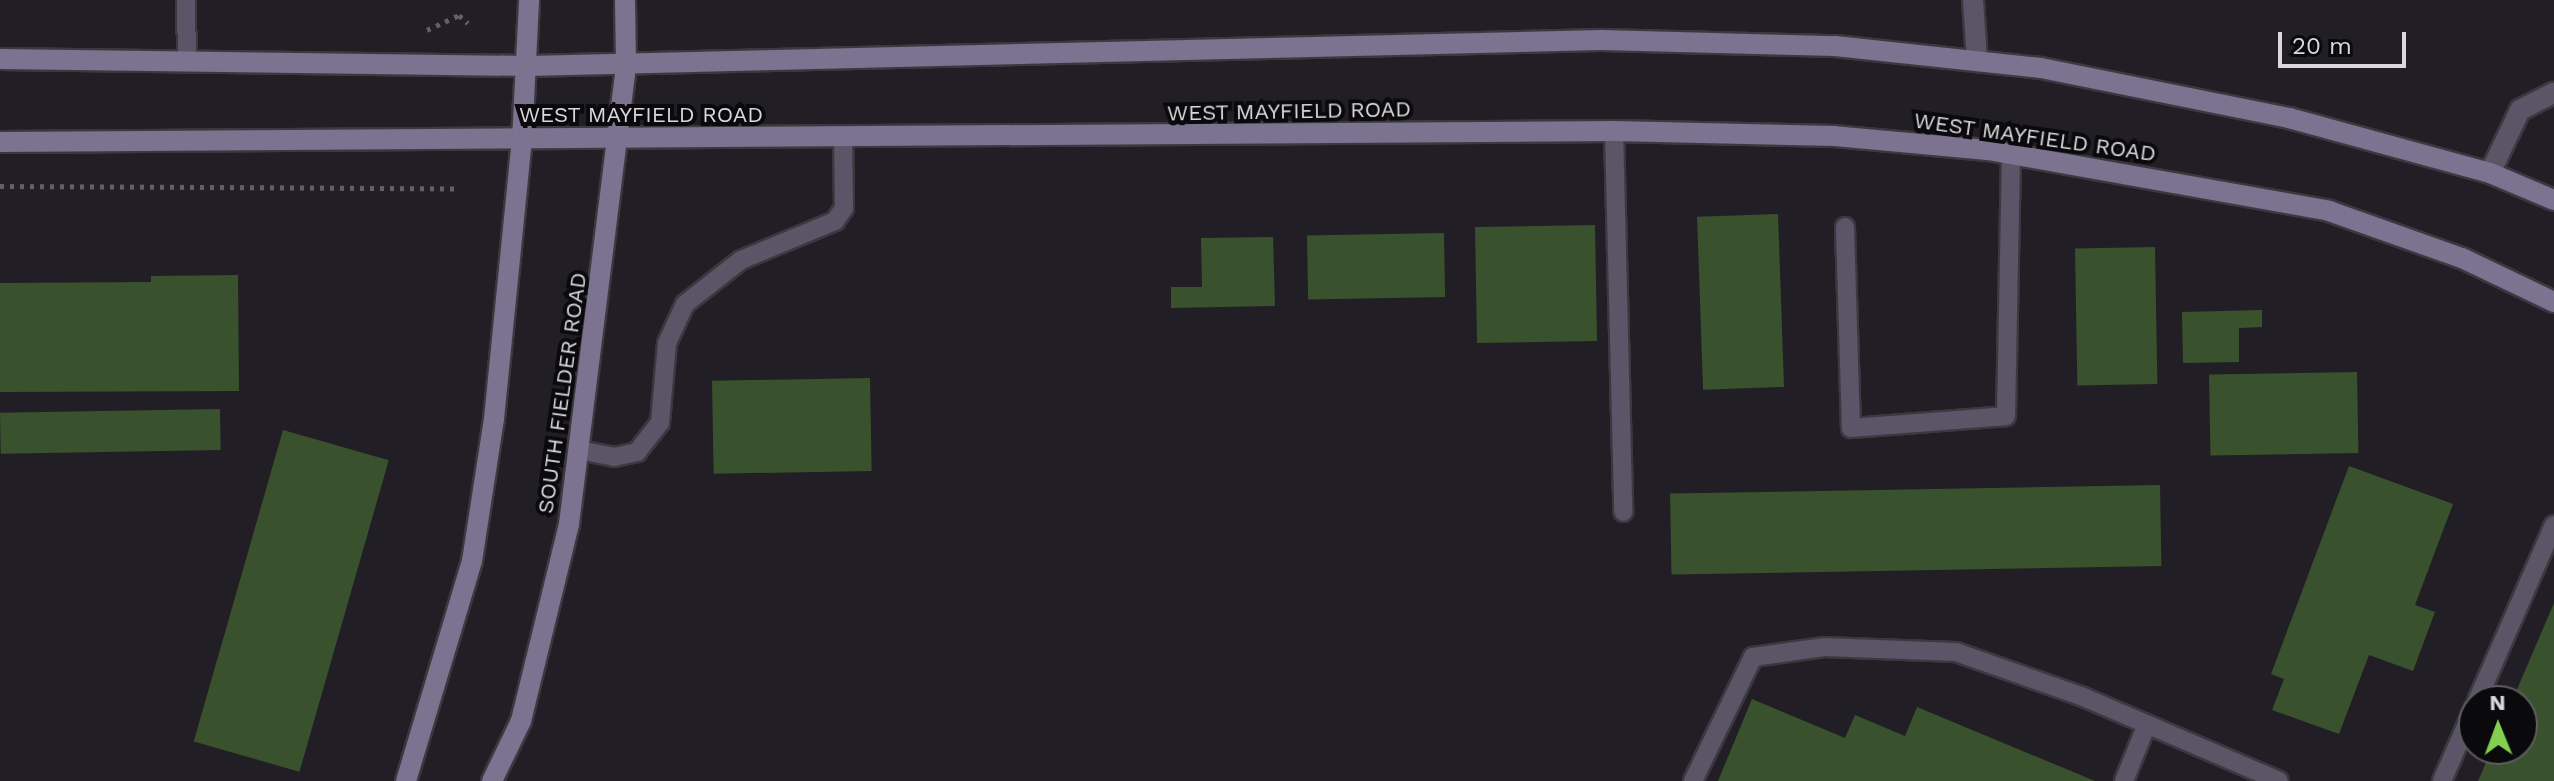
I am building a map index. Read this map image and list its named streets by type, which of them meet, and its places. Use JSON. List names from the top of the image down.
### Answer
{
  "streets": {
    "main road": ["WEST MAYFIELD ROAD", "SOUTH FIELDER ROAD"]
  },
  "crossings": [
    ["WEST MAYFIELD ROAD", "SOUTH FIELDER ROAD"]
  ],
  "scale_bar": "20 m",
  "north": "top"
}
